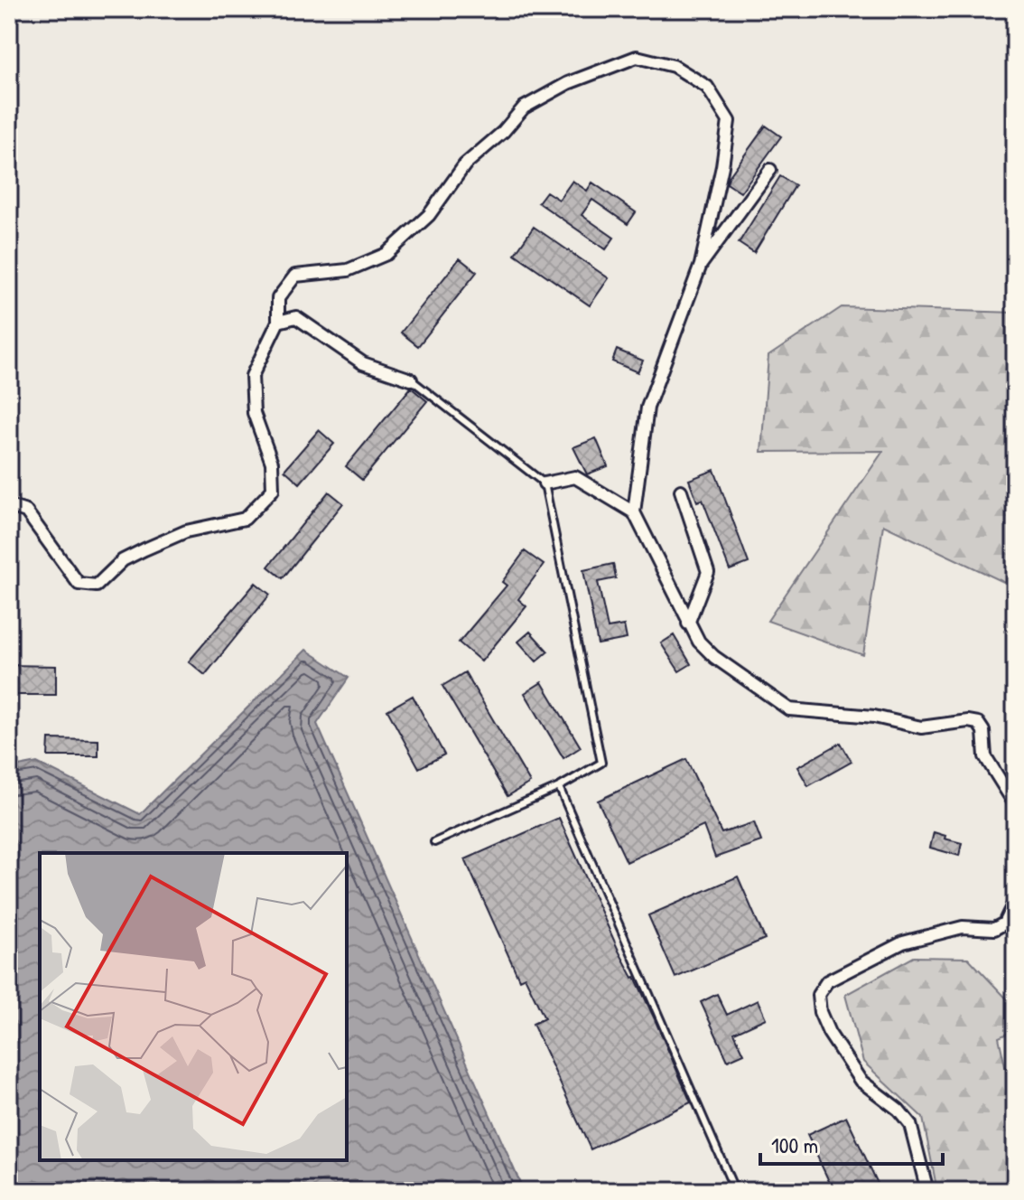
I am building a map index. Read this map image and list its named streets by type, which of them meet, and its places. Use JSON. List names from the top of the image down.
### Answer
{
  "scale_bar": "100 m"
}
